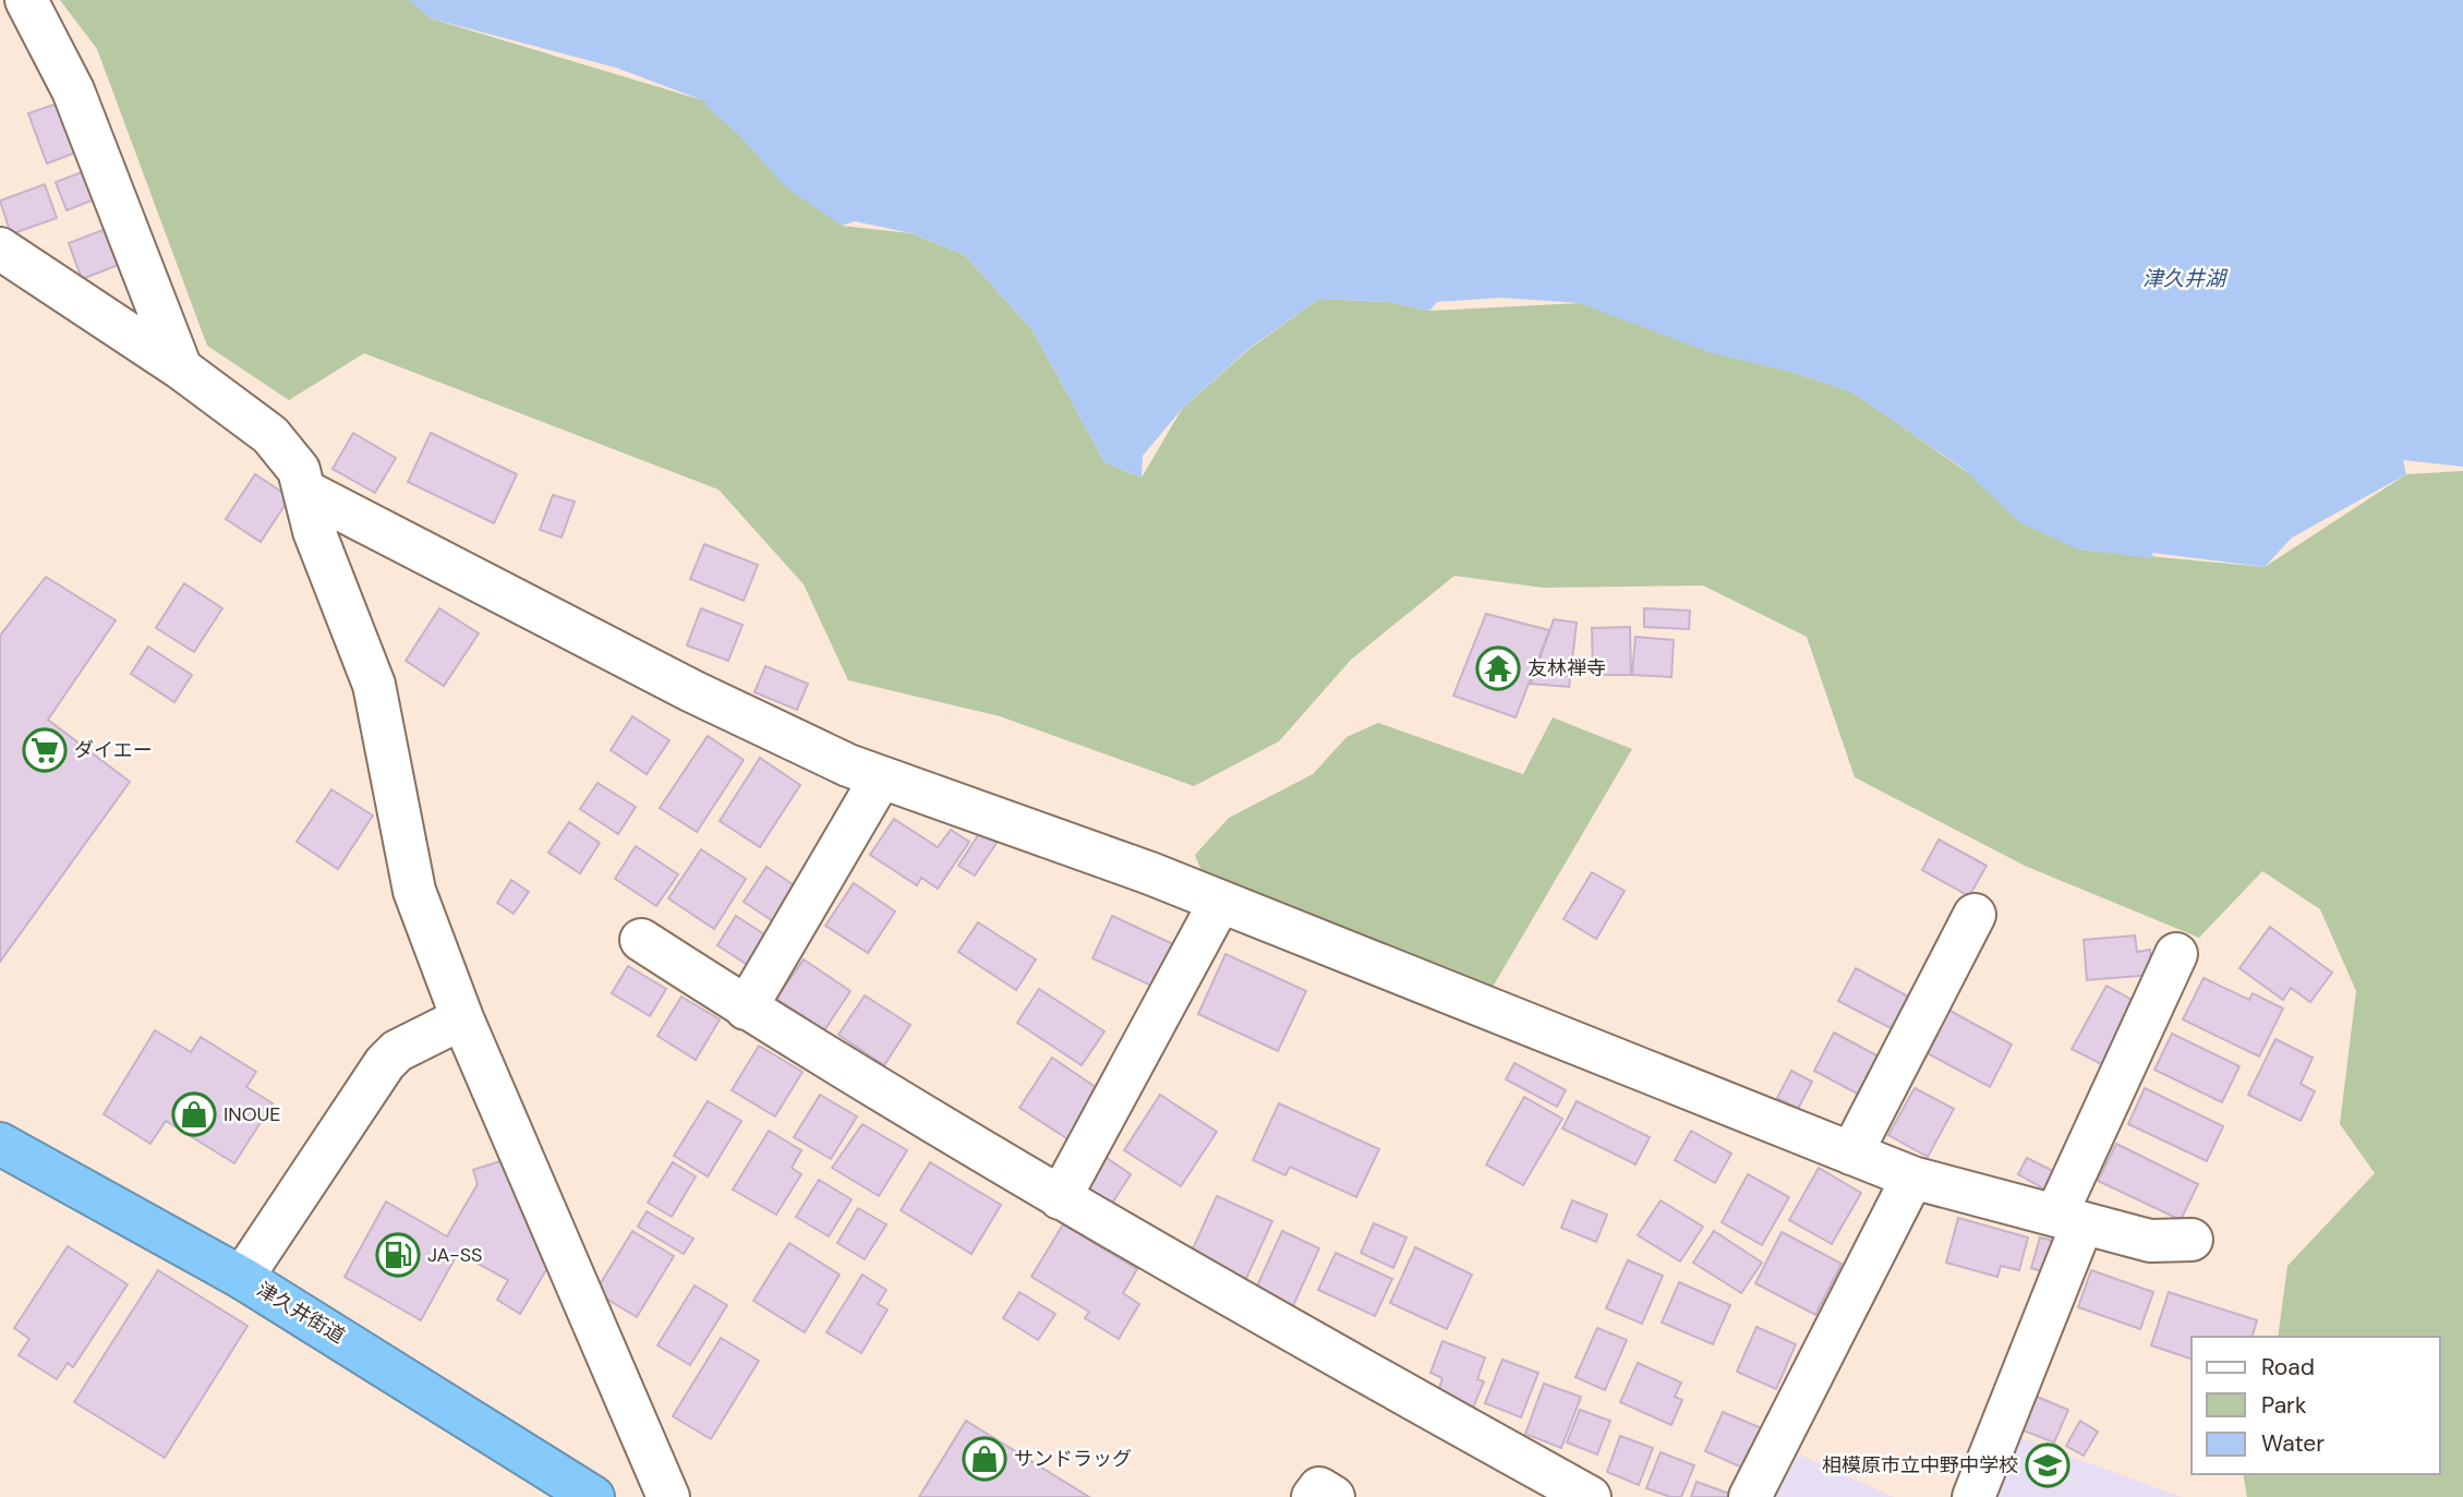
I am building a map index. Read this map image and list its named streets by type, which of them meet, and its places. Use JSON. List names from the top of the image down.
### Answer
{
  "streets": {
    "highway": ["津久井街道"]
  },
  "water": ["津久井湖"],
  "places": {
    "temple": ["友林禅寺"],
    "supermarket": ["ダイエー"],
    "shop": ["INOUE", "サンドラッグ"],
    "fuel station": ["JA-SS"],
    "school or university": ["相模原市立中野中学校"]
  },
  "legend": ["Road", "Park", "Water"]
}
